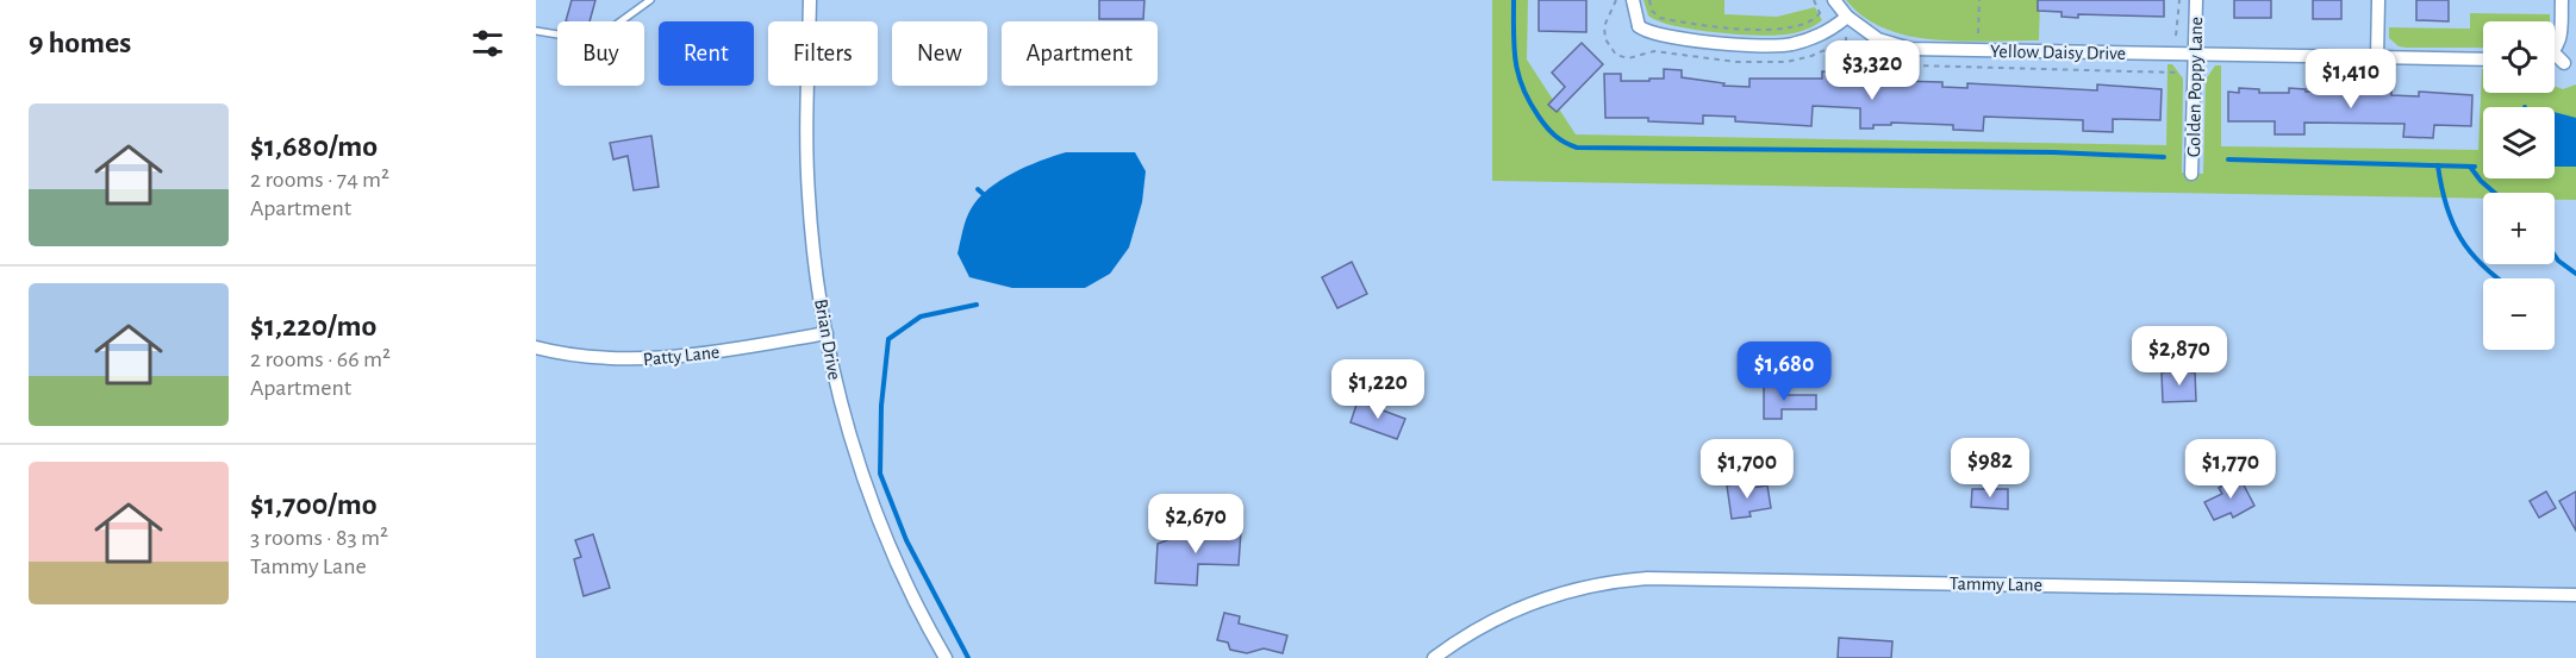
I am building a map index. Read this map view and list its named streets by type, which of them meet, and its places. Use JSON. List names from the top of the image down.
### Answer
{
  "streets": {
    "street": [
      "Yellow Daisy Drive",
      "Golden Poppy Lane",
      "Brian Drive",
      "Patty Lane",
      "Tammy Lane"
    ]
  },
  "crossings": [
    ["Yellow Daisy Drive", "Golden Poppy Lane"],
    ["Brian Drive", "Patty Lane"]
  ],
  "page": {
    "heading": "9 homes",
    "map_buttons": ["+", "−"],
    "chip": [
      "Buy",
      "Rent",
      "Filters",
      "New",
      "Apartment"
    ],
    "price": [
      "$3,320",
      "$1,410",
      "$2,870",
      "$1,680",
      "$1,220",
      "$982",
      "$1,700",
      "$1,770",
      "$2,670"
    ],
    "list": [
      {
        "name": "$1,680/mo",
        "note": "2 rooms · 74 m² · Apartment"
      },
      {
        "name": "$1,220/mo",
        "note": "2 rooms · 66 m² · Apartment"
      },
      {
        "name": "$1,700/mo",
        "note": "3 rooms · 83 m² · Tammy Lane"
      }
    ]
  }
}
